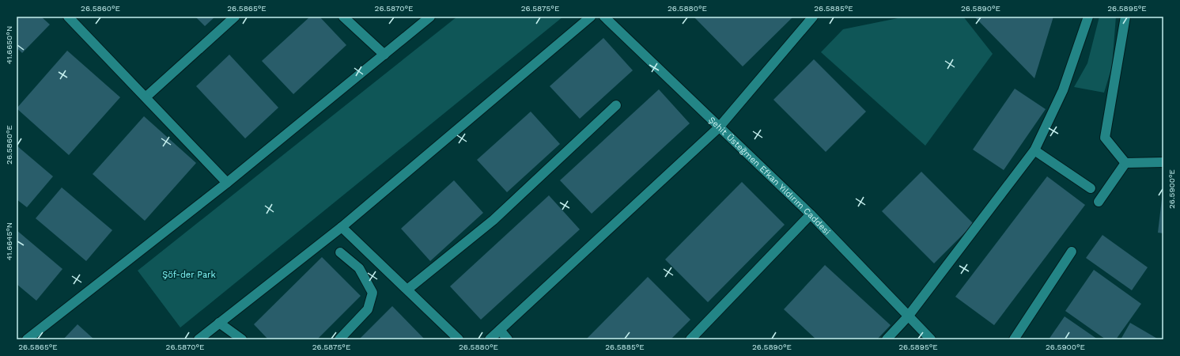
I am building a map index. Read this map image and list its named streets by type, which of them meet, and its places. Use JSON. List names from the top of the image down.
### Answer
{
  "streets": {
    "street": ["Şehit Üsteğmen Efkan Yıldırım Caddesi"]
  },
  "parks": ["Şöf-der Park"],
  "coordinates": [
    "26.5860°E",
    "26.5865°E",
    "26.5870°E",
    "26.5875°E",
    "26.5880°E",
    "26.5885°E",
    "26.5890°E",
    "26.5895°E",
    "41.6650°N",
    "26.5900°E",
    "41.6645°N"
  ]
}
